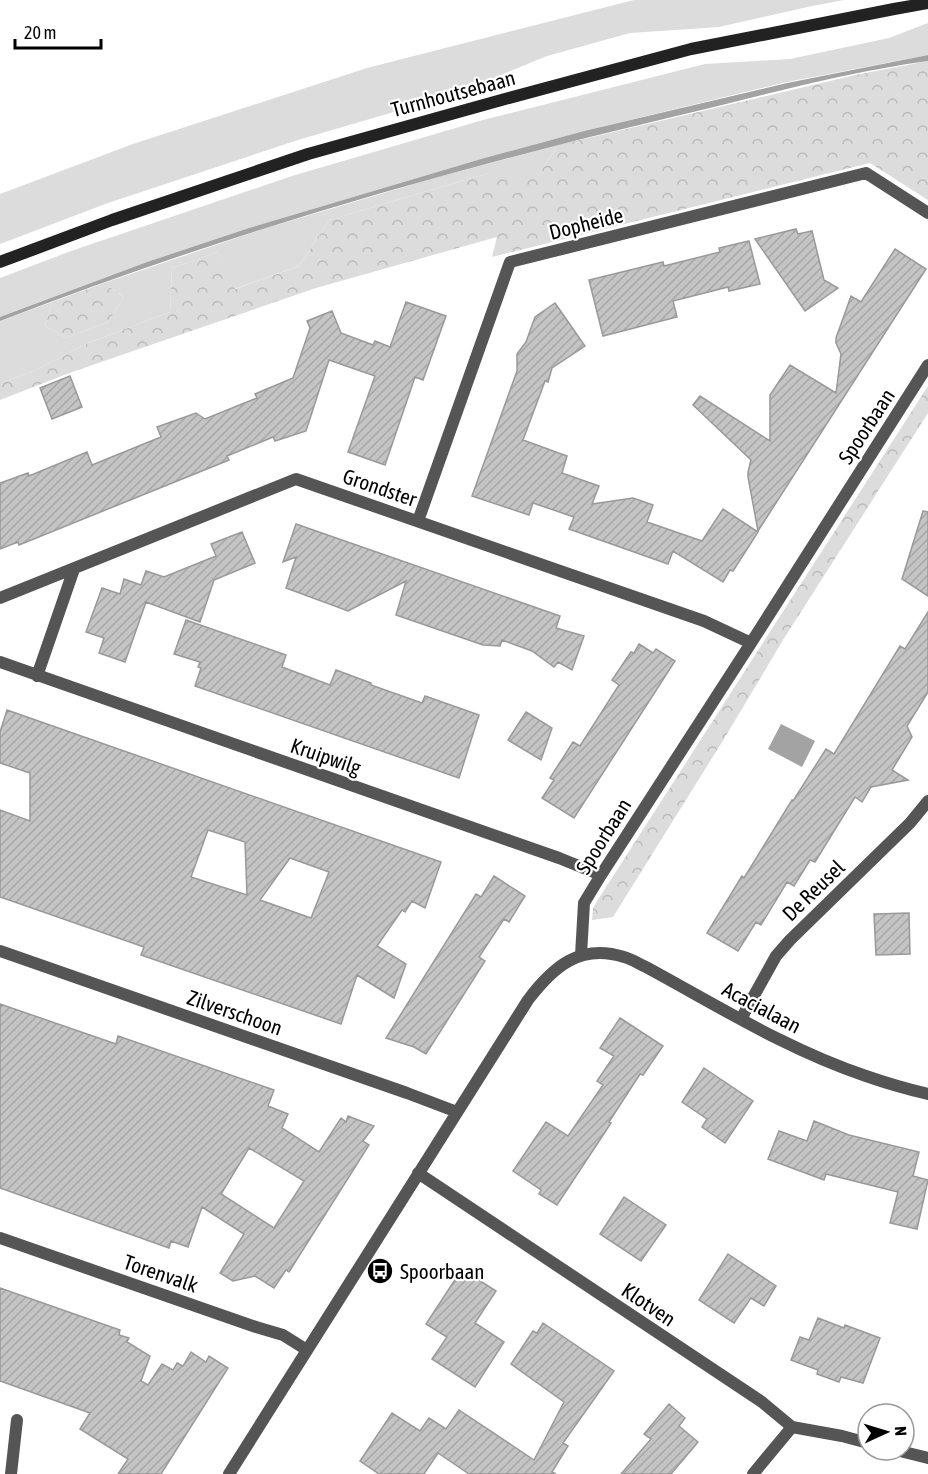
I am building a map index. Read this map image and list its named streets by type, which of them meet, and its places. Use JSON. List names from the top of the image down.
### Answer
{
  "streets": {
    "main road": ["Turnhoutsebaan"],
    "street": [
      "Dopheide",
      "Spoorbaan",
      "Grondster",
      "Kruipwilg",
      "De Reusel",
      "Acacialaan",
      "Zilverschoon",
      "Torenvalk",
      "Klotven"
    ]
  },
  "crossings": [
    ["Dopheide", "Grondster"],
    ["Spoorbaan", "Grondster"],
    ["Spoorbaan", "Kruipwilg"],
    ["Spoorbaan", "Acacialaan"],
    ["De Reusel", "Acacialaan"]
  ],
  "places": {
    "bus stop": ["Spoorbaan"]
  },
  "scale_bar": "20 m",
  "north": "right"
}
